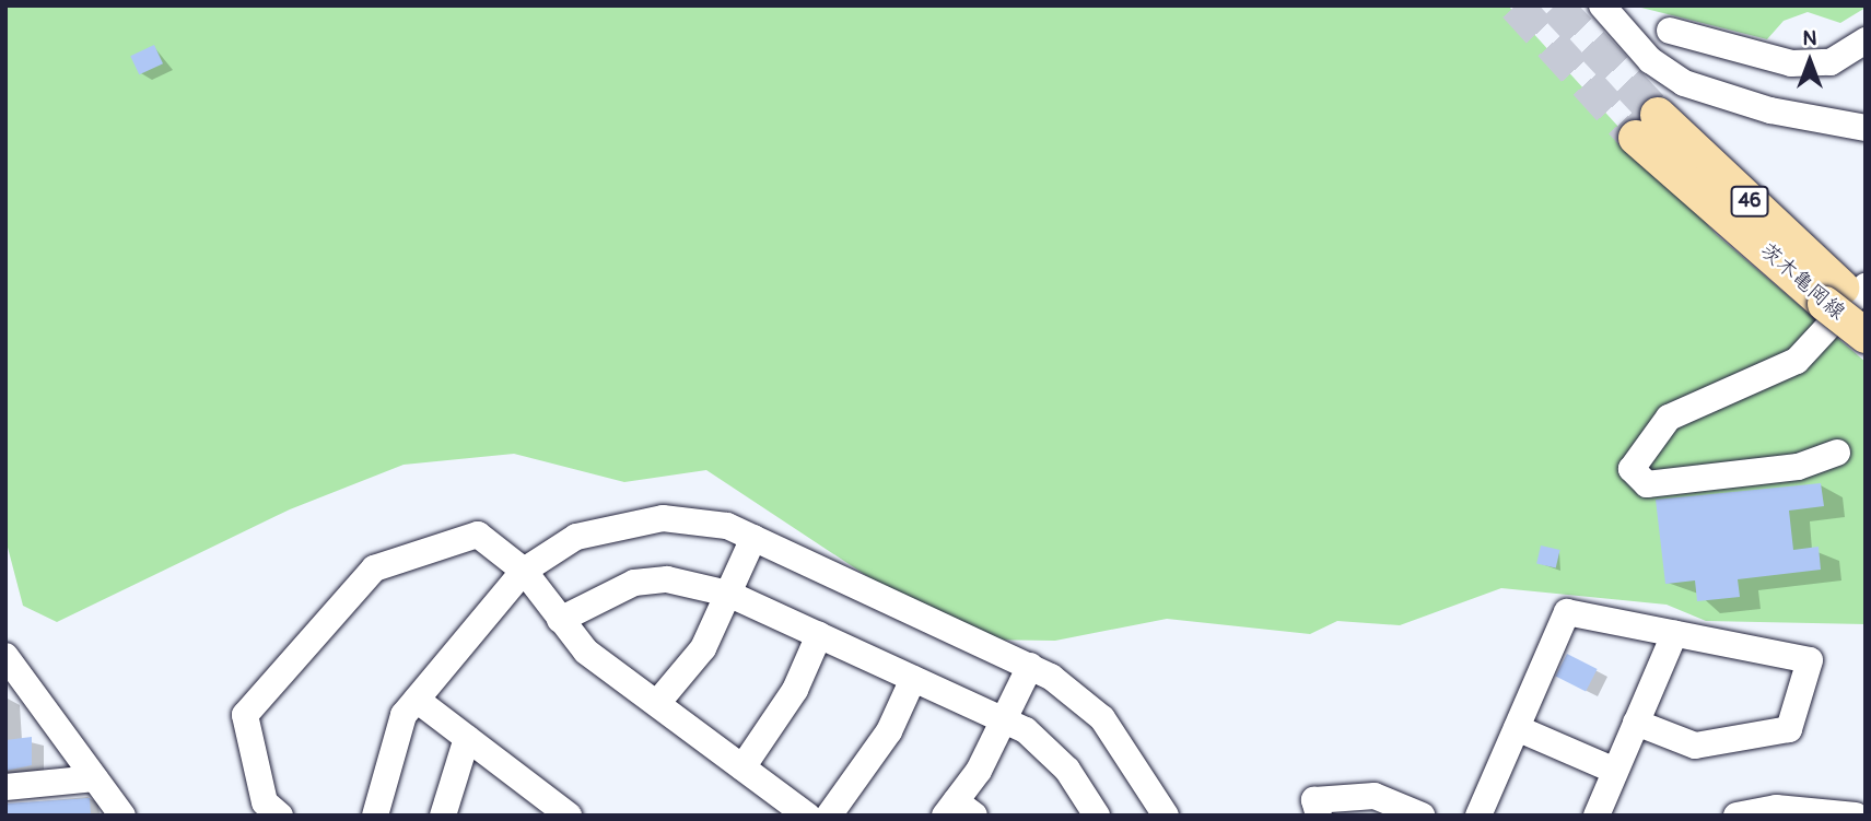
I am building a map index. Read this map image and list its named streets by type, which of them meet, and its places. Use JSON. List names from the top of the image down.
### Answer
{
  "streets": {
    "main road": ["46", "茨木亀岡線"]
  },
  "north": "top"
}
